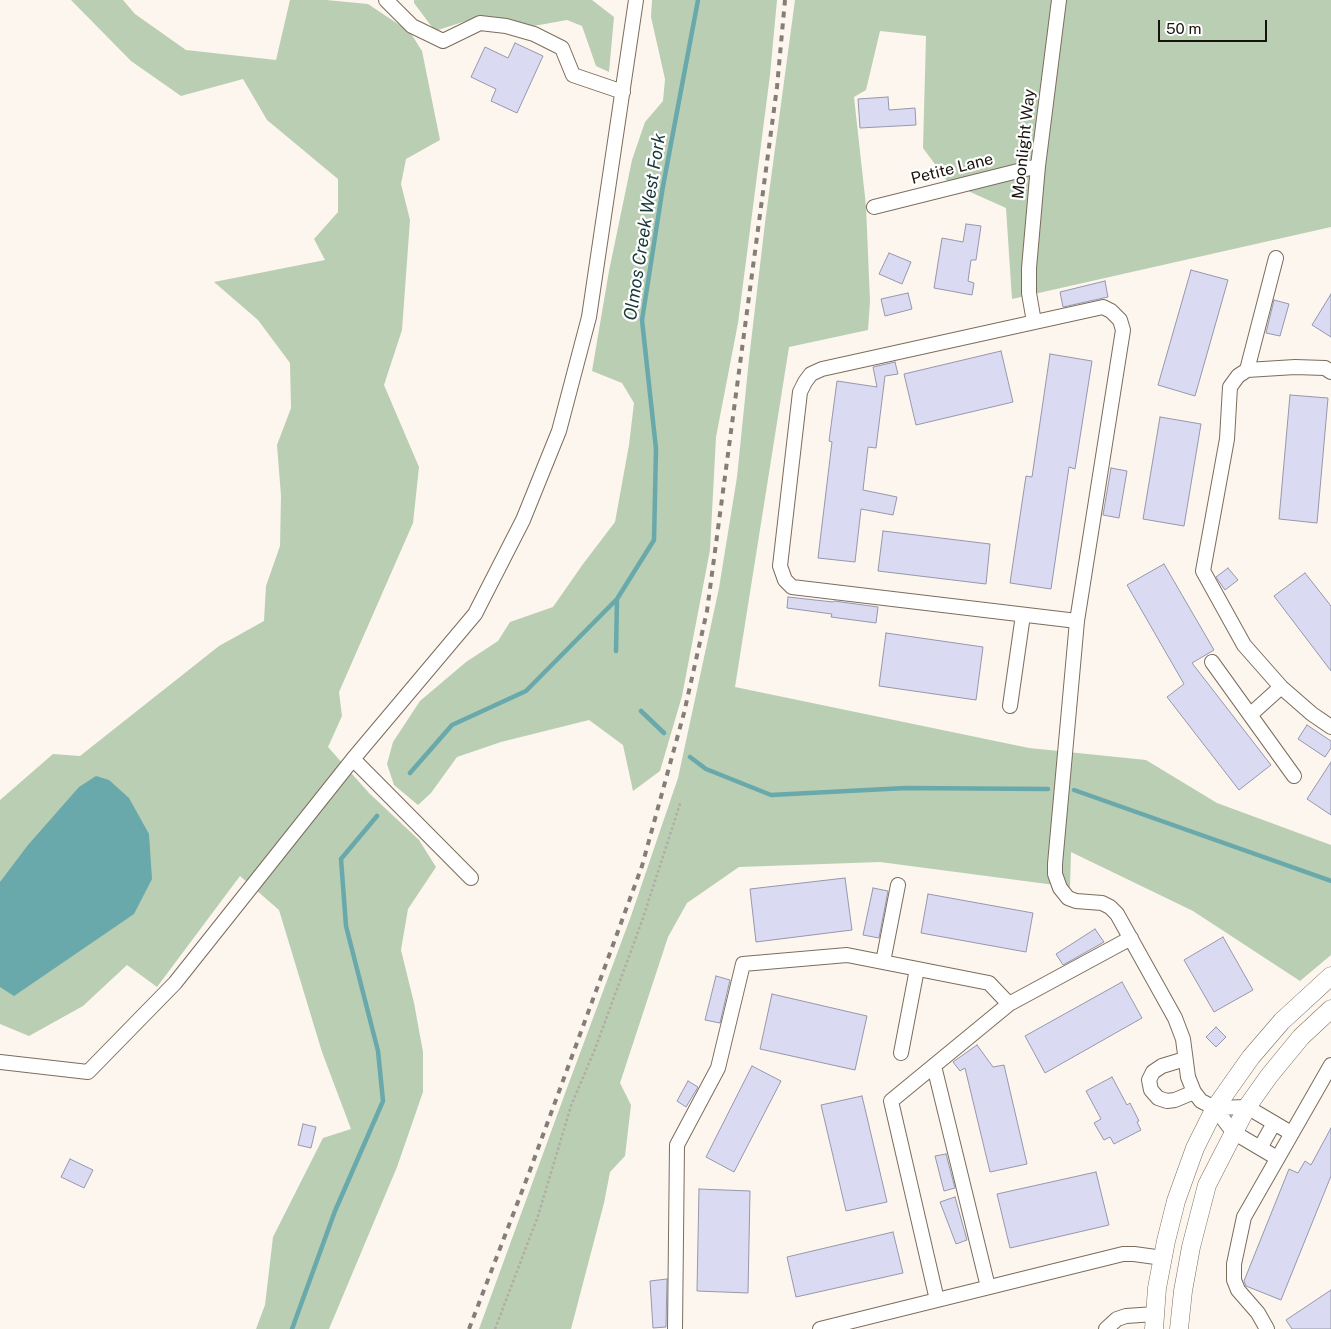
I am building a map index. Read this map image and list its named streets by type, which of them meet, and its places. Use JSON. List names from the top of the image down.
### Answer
{
  "streets": {
    "street": ["Moonlight Way", "Petite Lane"]
  },
  "crossings": [
    ["Moonlight Way", "Petite Lane"]
  ],
  "water": ["Olmos Creek West Fork"],
  "scale_bar": "50 m"
}
